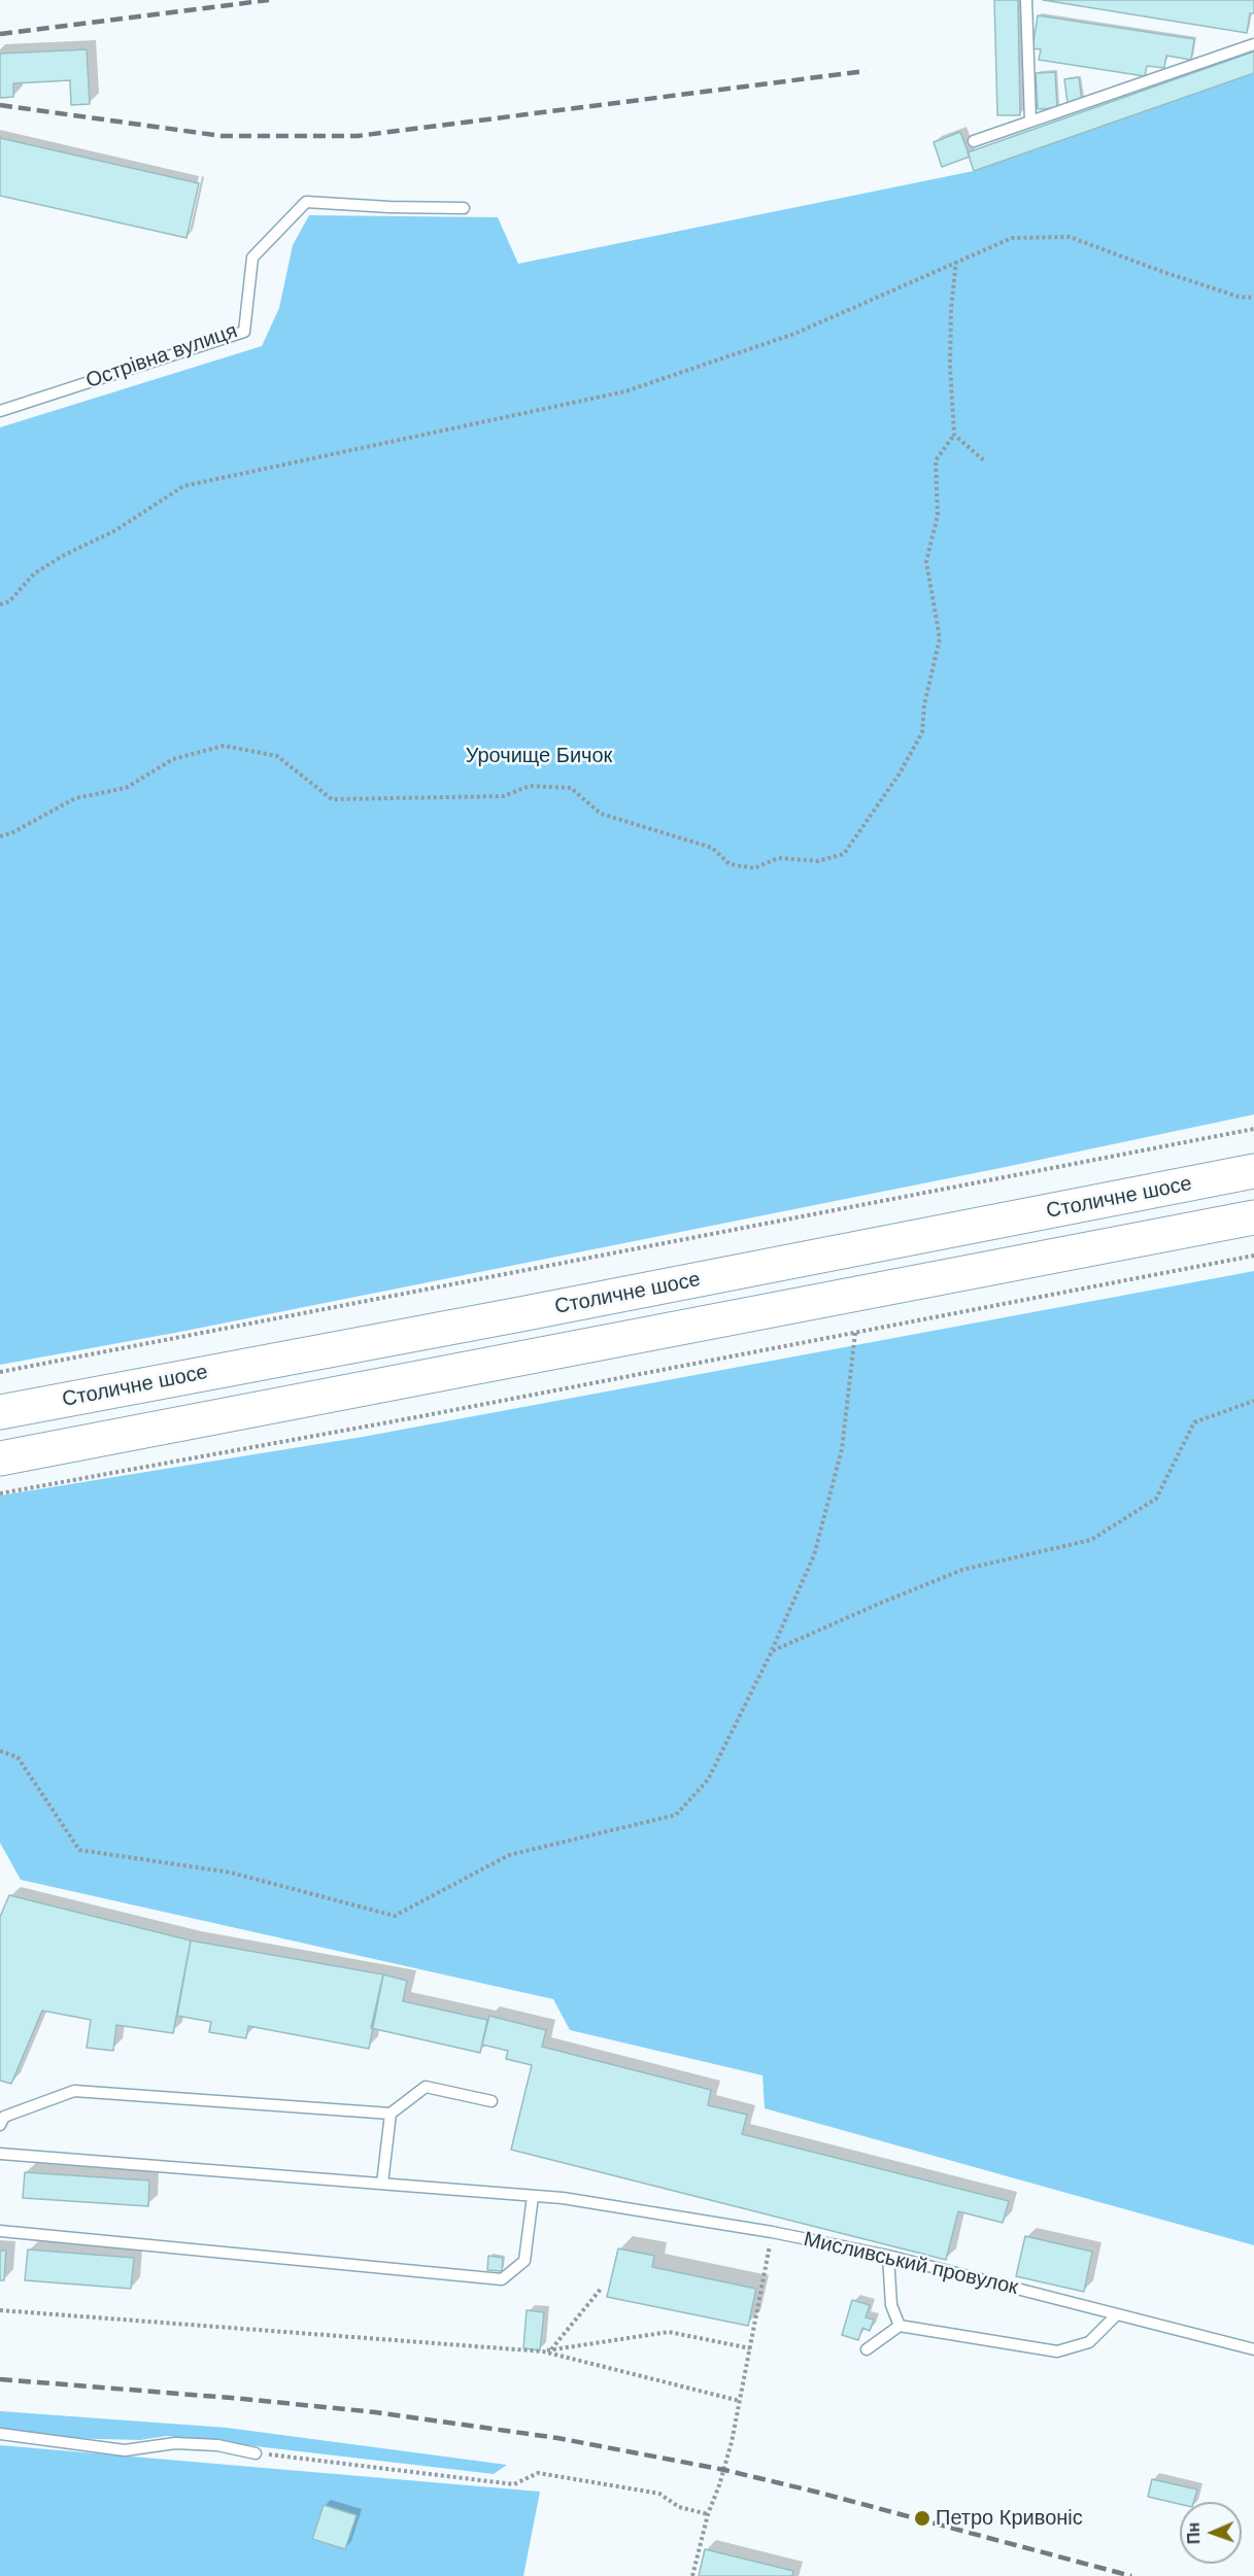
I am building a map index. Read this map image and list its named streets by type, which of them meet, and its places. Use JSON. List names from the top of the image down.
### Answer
{
  "streets": {
    "highway": ["Столичне шосе"],
    "lane": ["Острівна вулиця", "Мисливський провулок"]
  },
  "parks": ["Урочище Бичок"],
  "places": ["Петро Кривоніс"],
  "north": "left"
}
